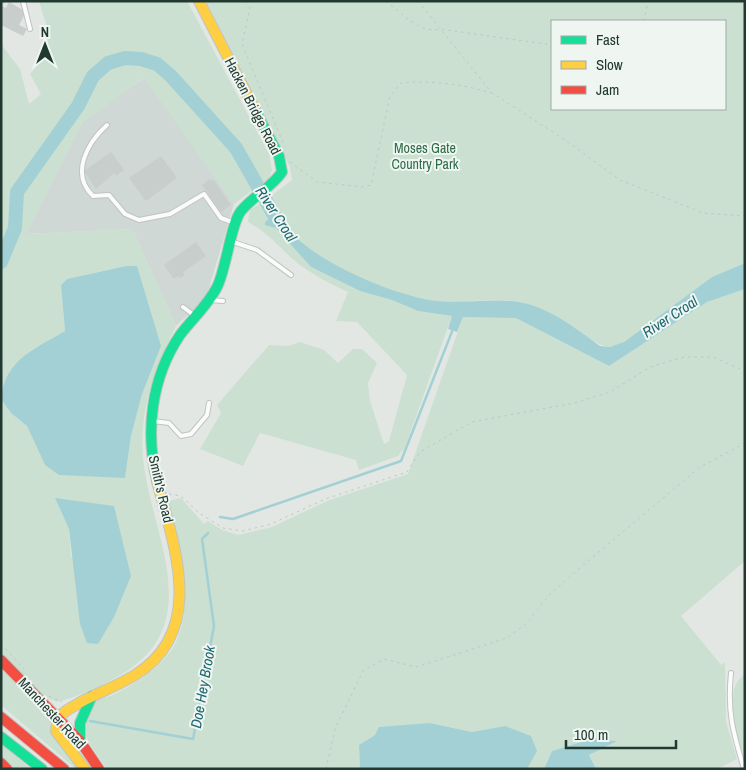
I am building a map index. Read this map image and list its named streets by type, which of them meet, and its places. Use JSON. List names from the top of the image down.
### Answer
{
  "streets": {
    "main road": ["Hacken Bridge Road", "Smith's Road", "Manchester Road"]
  },
  "crossings": [
    ["Hacken Bridge Road", "Smith's Road"],
    ["Smith's Road", "Manchester Road"]
  ],
  "water": ["River Croal", "Doe Hey Brook"],
  "parks": ["Moses Gate Country Park"],
  "legend": ["Fast", "Slow", "Jam"],
  "scale_bar": "100 m",
  "north": "top"
}
